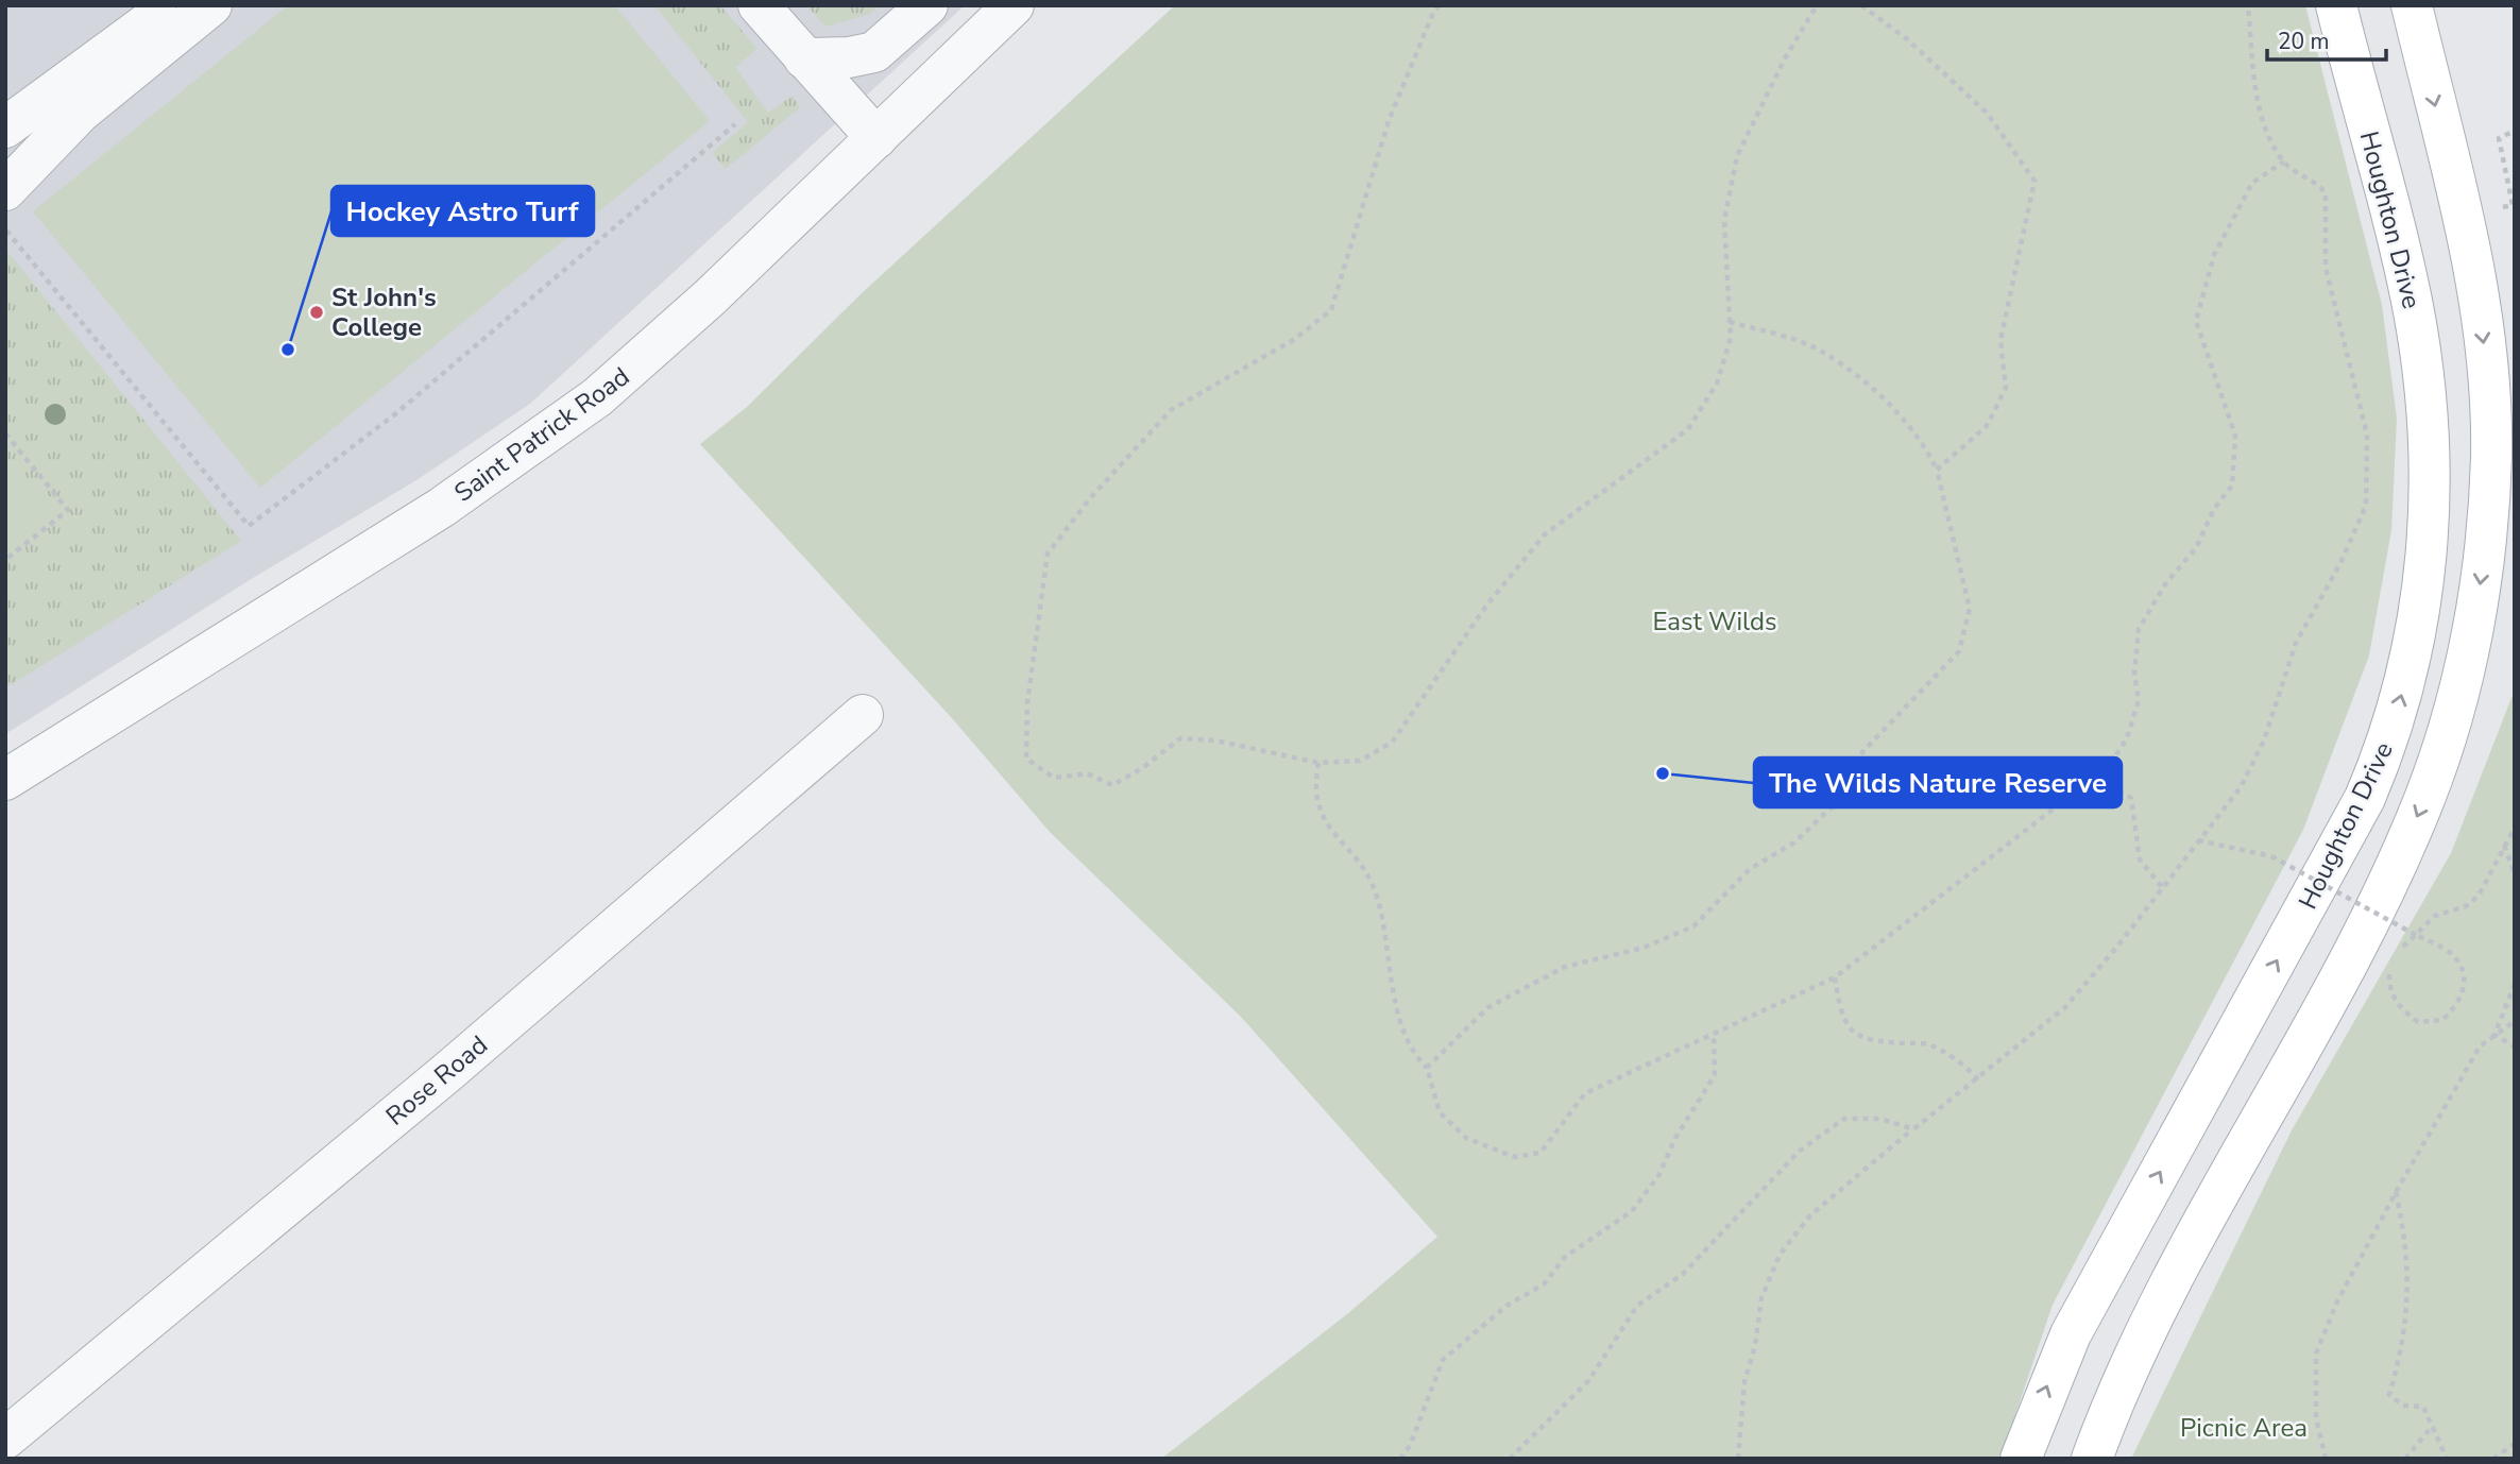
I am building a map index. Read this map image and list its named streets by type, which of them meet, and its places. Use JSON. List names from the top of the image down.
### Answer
{
  "streets": {
    "main road": ["Houghton Drive"],
    "street": ["Saint Patrick Road", "Rose Road"]
  },
  "parks": ["East Wilds", "Picnic Area"],
  "places": ["St John's College", "Hockey Astro Turf", "The Wilds Nature Reserve"],
  "scale_bar": "20 m"
}
